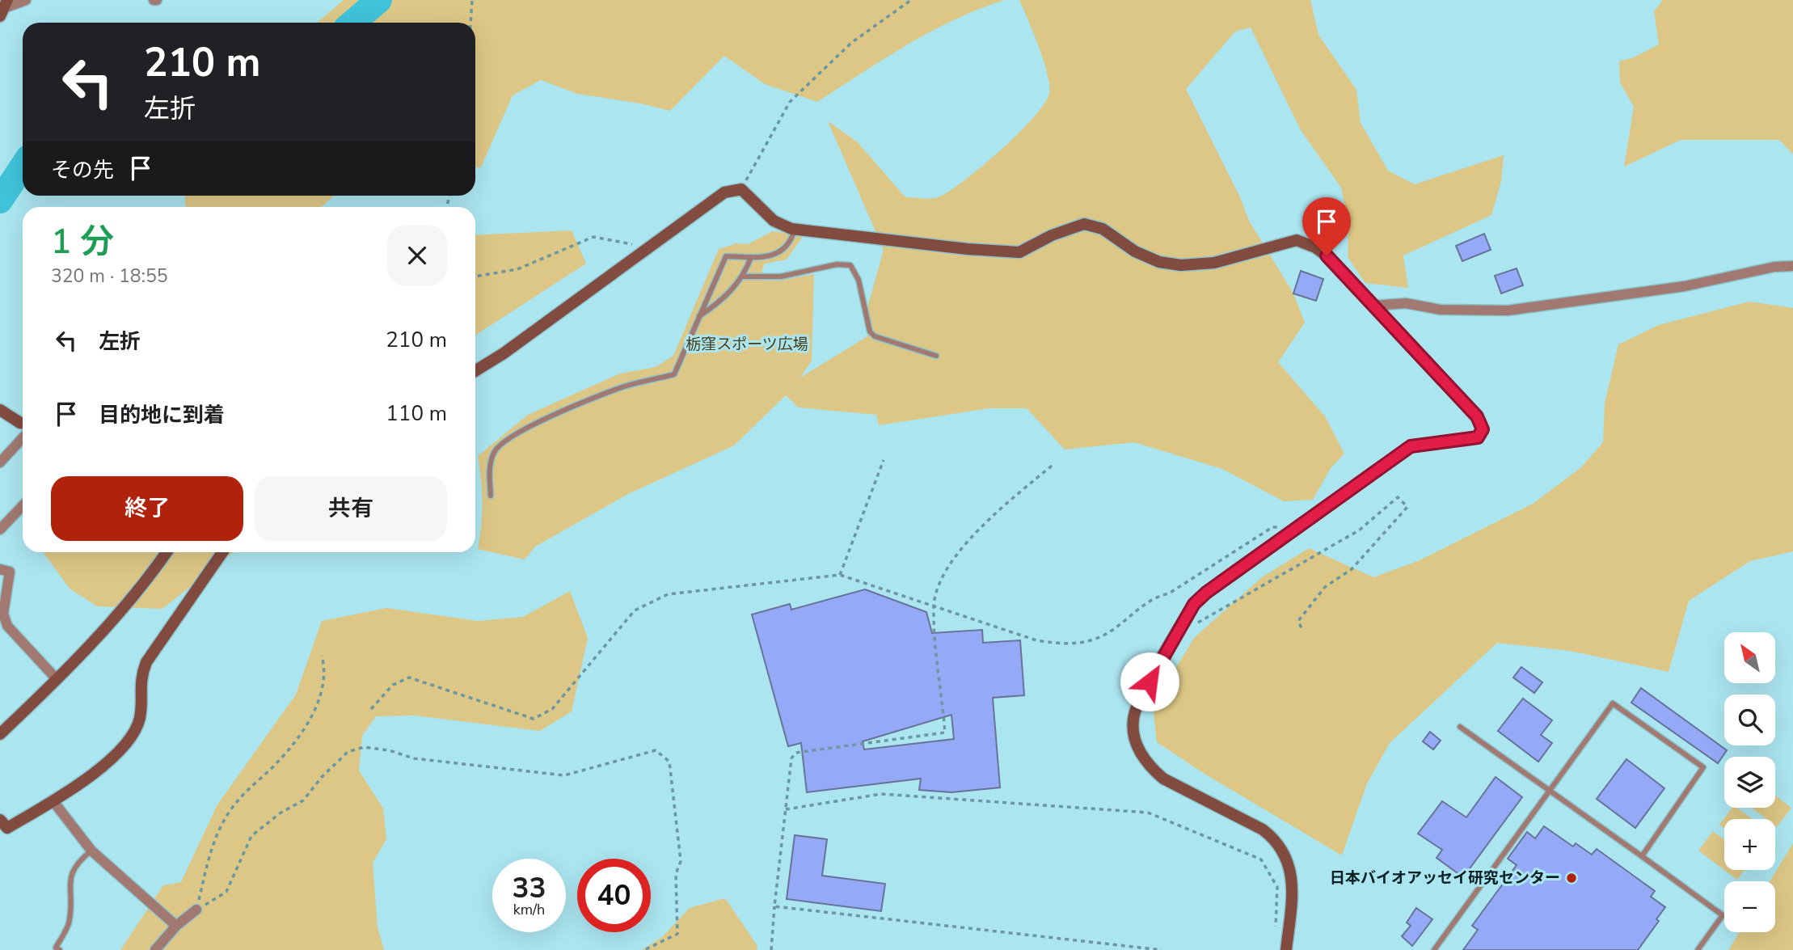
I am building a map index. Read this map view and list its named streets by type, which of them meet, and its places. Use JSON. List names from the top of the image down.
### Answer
{
  "parks": ["栃窪スポーツ広場"],
  "places": ["日本バイオアッセイ研究センター"],
  "north": "top left",
  "page": {
    "turn": ["210 m", "左折"],
    "then": "その先",
    "heading": ["1 分", "320 m · 18:55"],
    "list": [
      {
        "name": "左折",
        "value": "210 m"
      },
      {
        "name": "目的地に到着",
        "value": "110 m"
      }
    ],
    "buttons": ["終了", "共有"],
    "map_buttons": ["+", "−"],
    "speed": "33 km/h",
    "limit": "40"
  }
}
